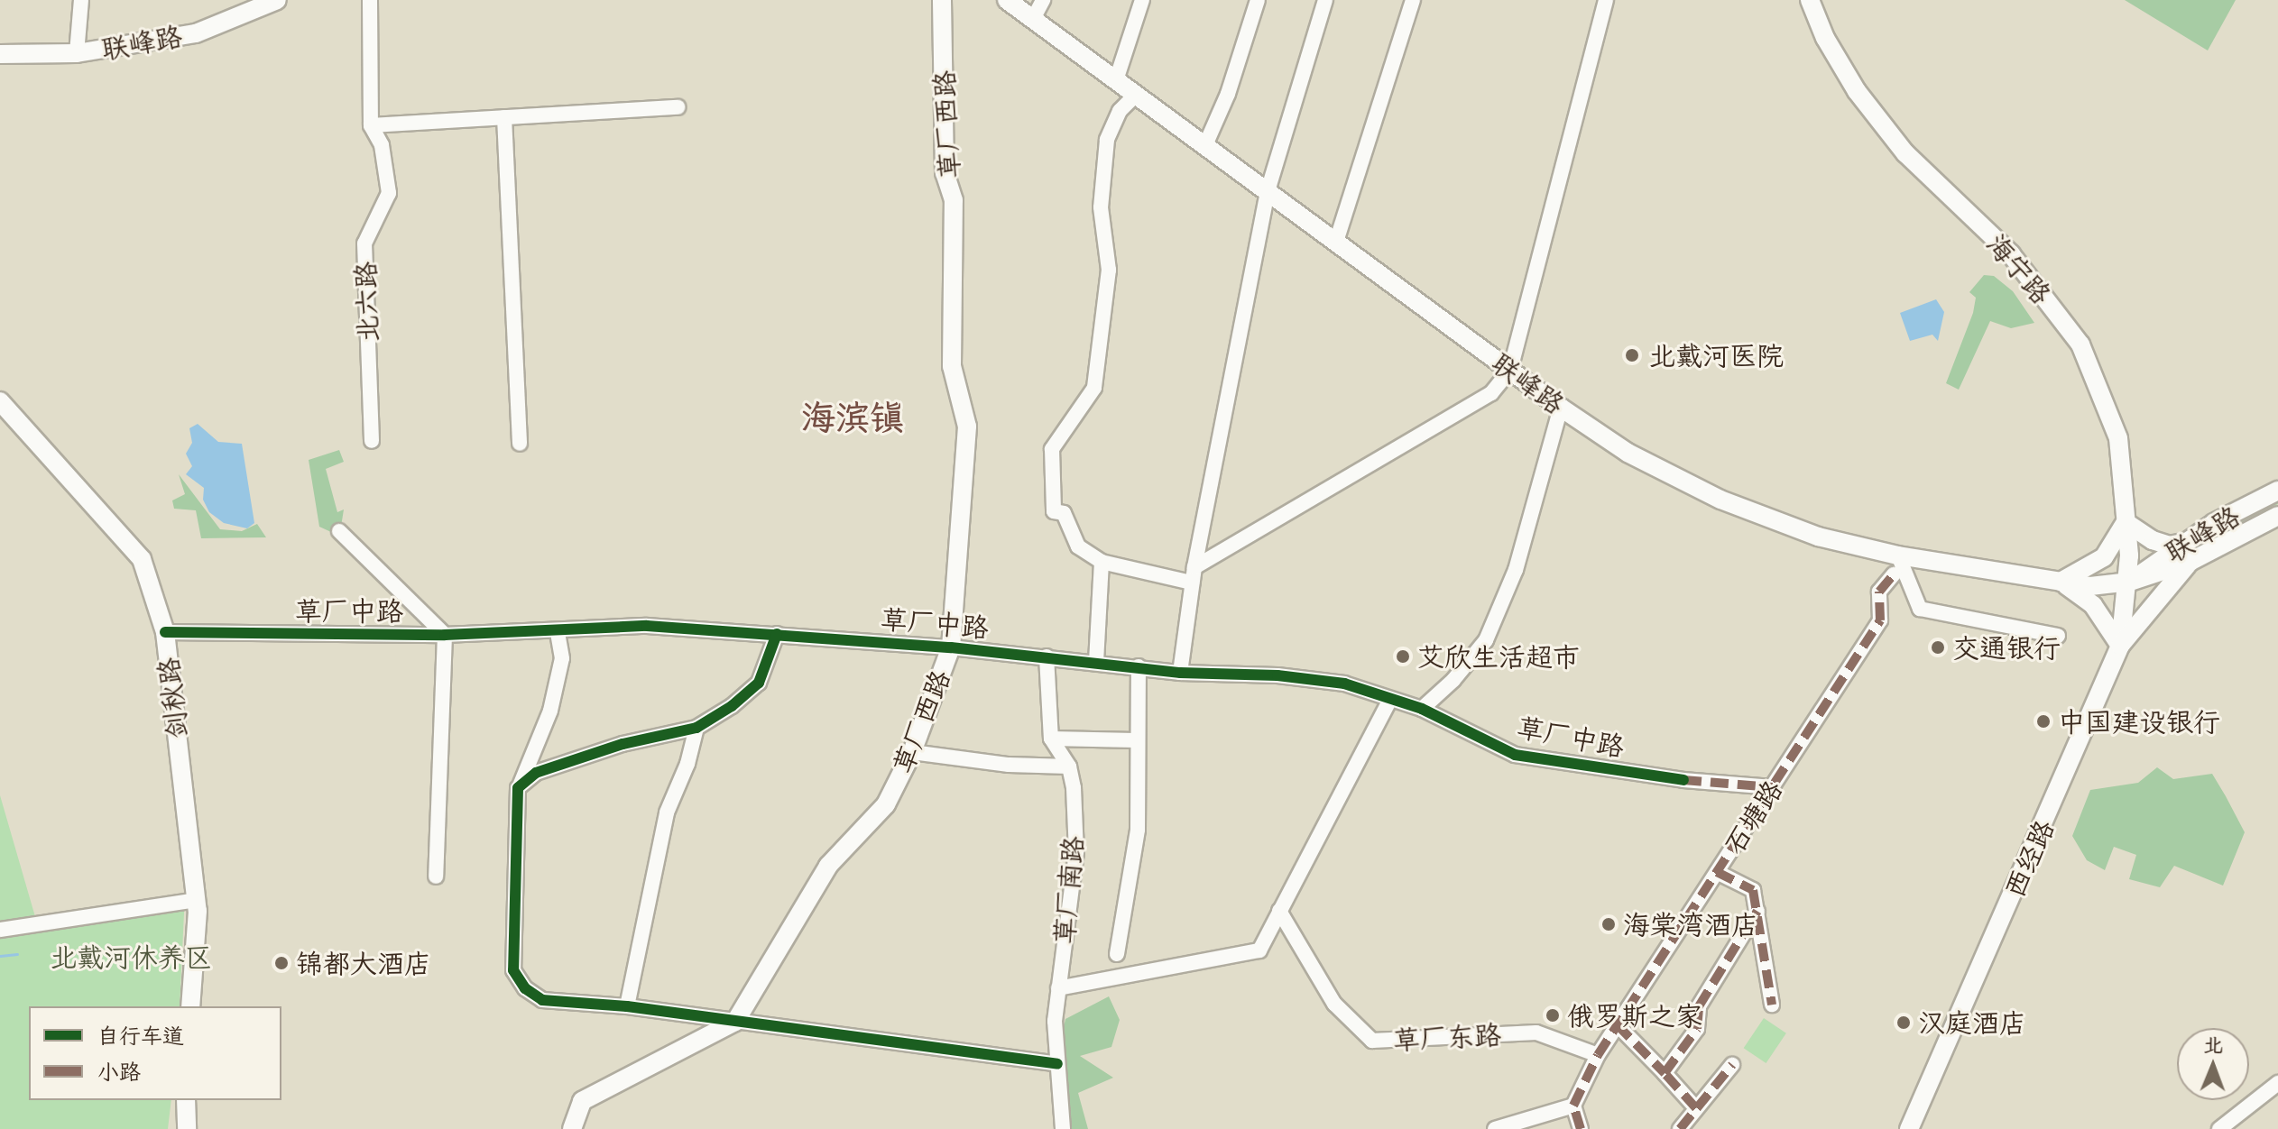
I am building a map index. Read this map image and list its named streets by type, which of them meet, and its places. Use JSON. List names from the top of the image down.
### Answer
{
  "streets": {
    "main road": [
      "联峰路",
      "草厂西路",
      "海宁路",
      "剑秋路",
      "西经路"
    ],
    "street": [
      "北六路",
      "草厂中路",
      "石塘路",
      "草厂南路",
      "草厂东路"
    ]
  },
  "crossings": [
    ["联峰路", "海宁路"],
    ["联峰路", "西经路"],
    ["草厂西路", "草厂中路"],
    ["海宁路", "西经路"],
    ["草厂中路", "剑秋路"],
    ["草厂中路", "石塘路"],
    ["草厂中路", "草厂南路"],
    ["石塘路", "草厂东路"]
  ],
  "districts": ["海滨镇"],
  "parks": ["北戴河休养区"],
  "places": [
    "北戴河医院",
    "交通银行",
    "艾欣生活超市",
    "中国建设银行",
    "海棠湾酒店",
    "锦都大酒店",
    "俄罗斯之家",
    "汉庭酒店"
  ],
  "legend": ["自行车道", "小路"],
  "north": "top"
}
